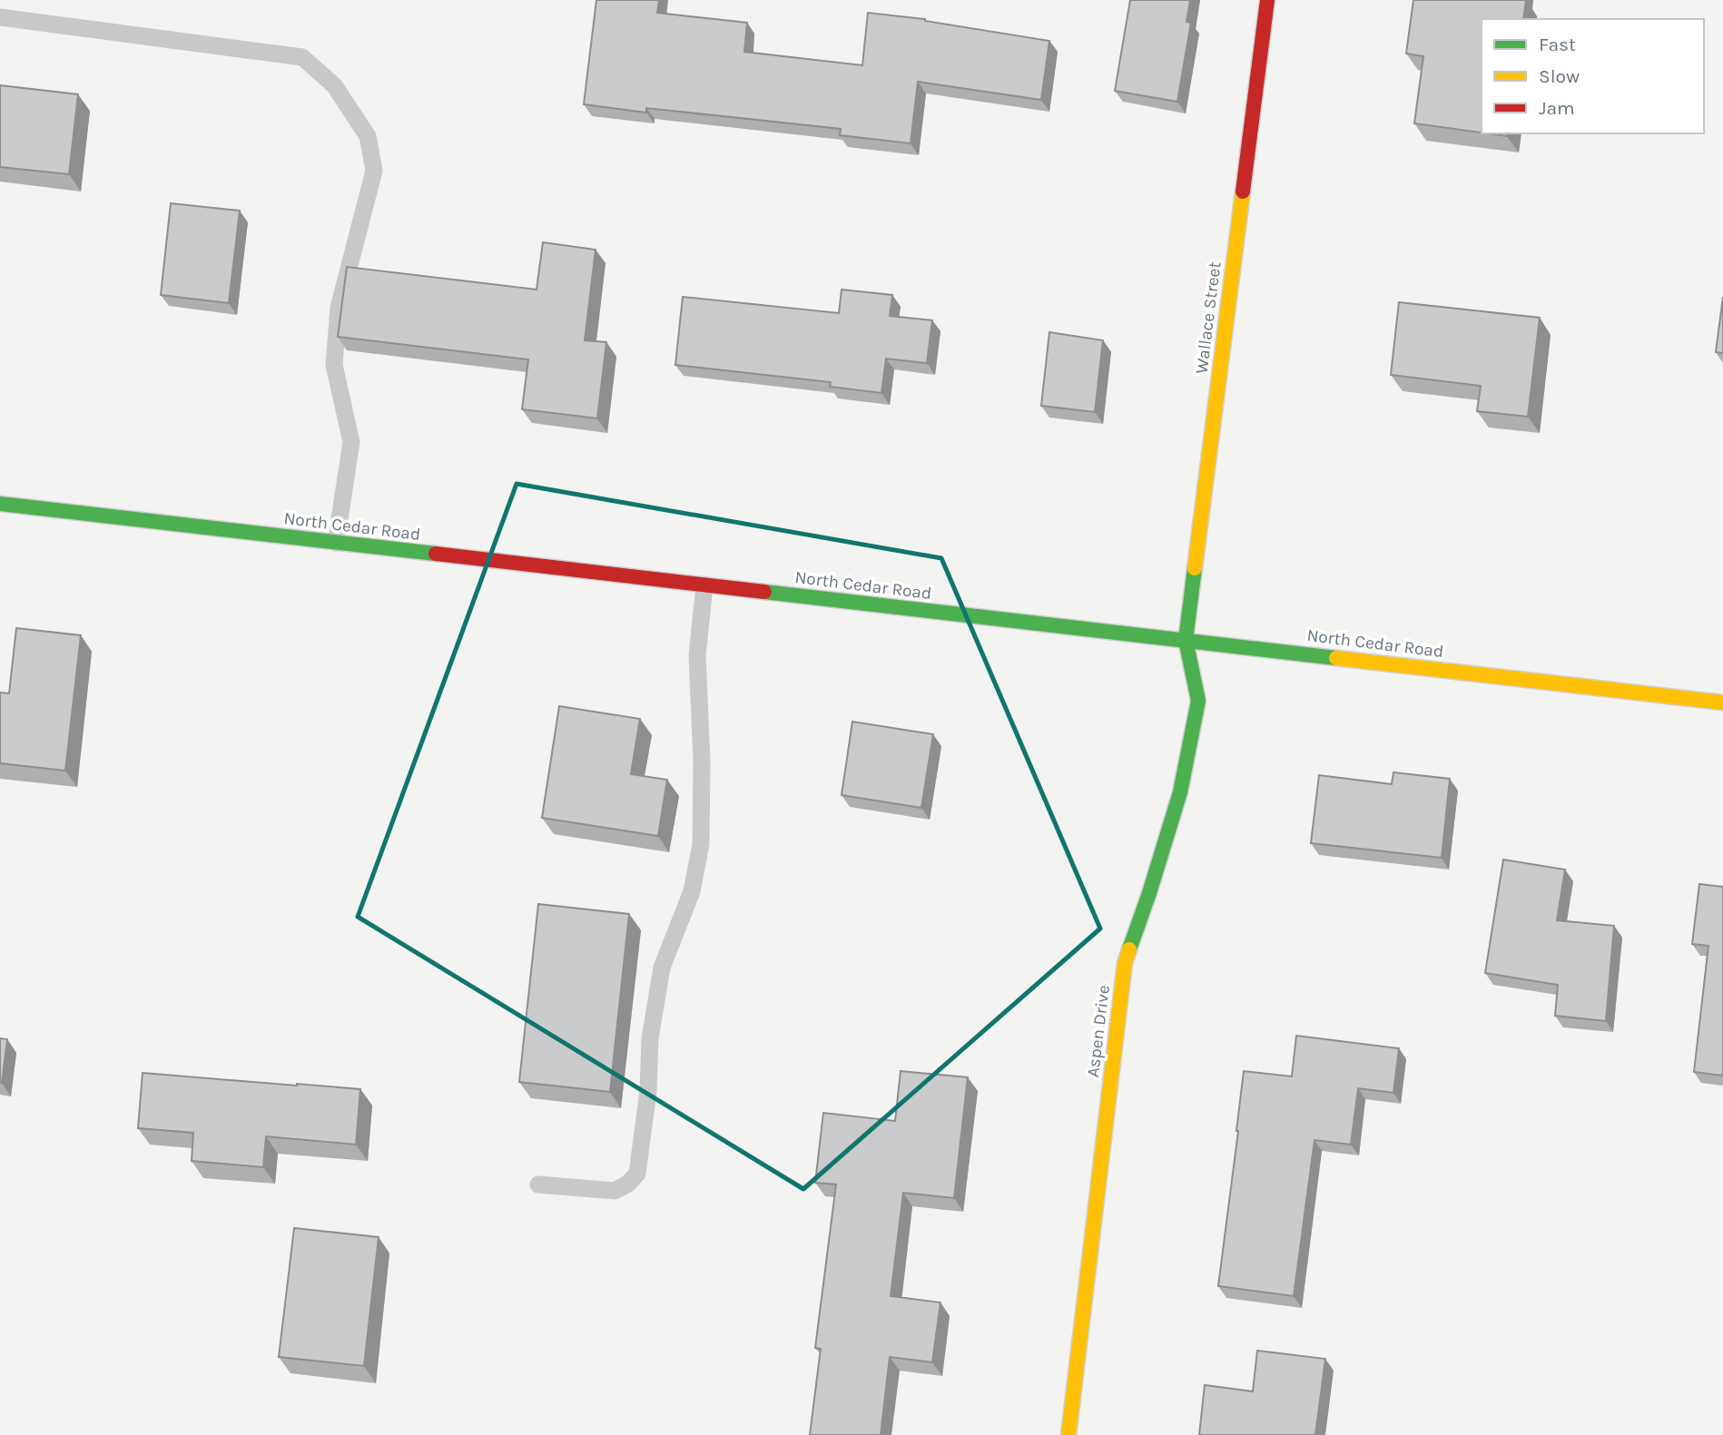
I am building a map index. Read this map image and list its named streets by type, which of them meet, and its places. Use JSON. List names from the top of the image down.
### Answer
{
  "streets": {
    "street": ["Wallace Street", "North Cedar Road", "Aspen Drive"]
  },
  "crossings": [
    ["Wallace Street", "North Cedar Road"],
    ["Wallace Street", "Aspen Drive"],
    ["North Cedar Road", "Aspen Drive"]
  ],
  "legend": ["Fast", "Slow", "Jam"]
}
